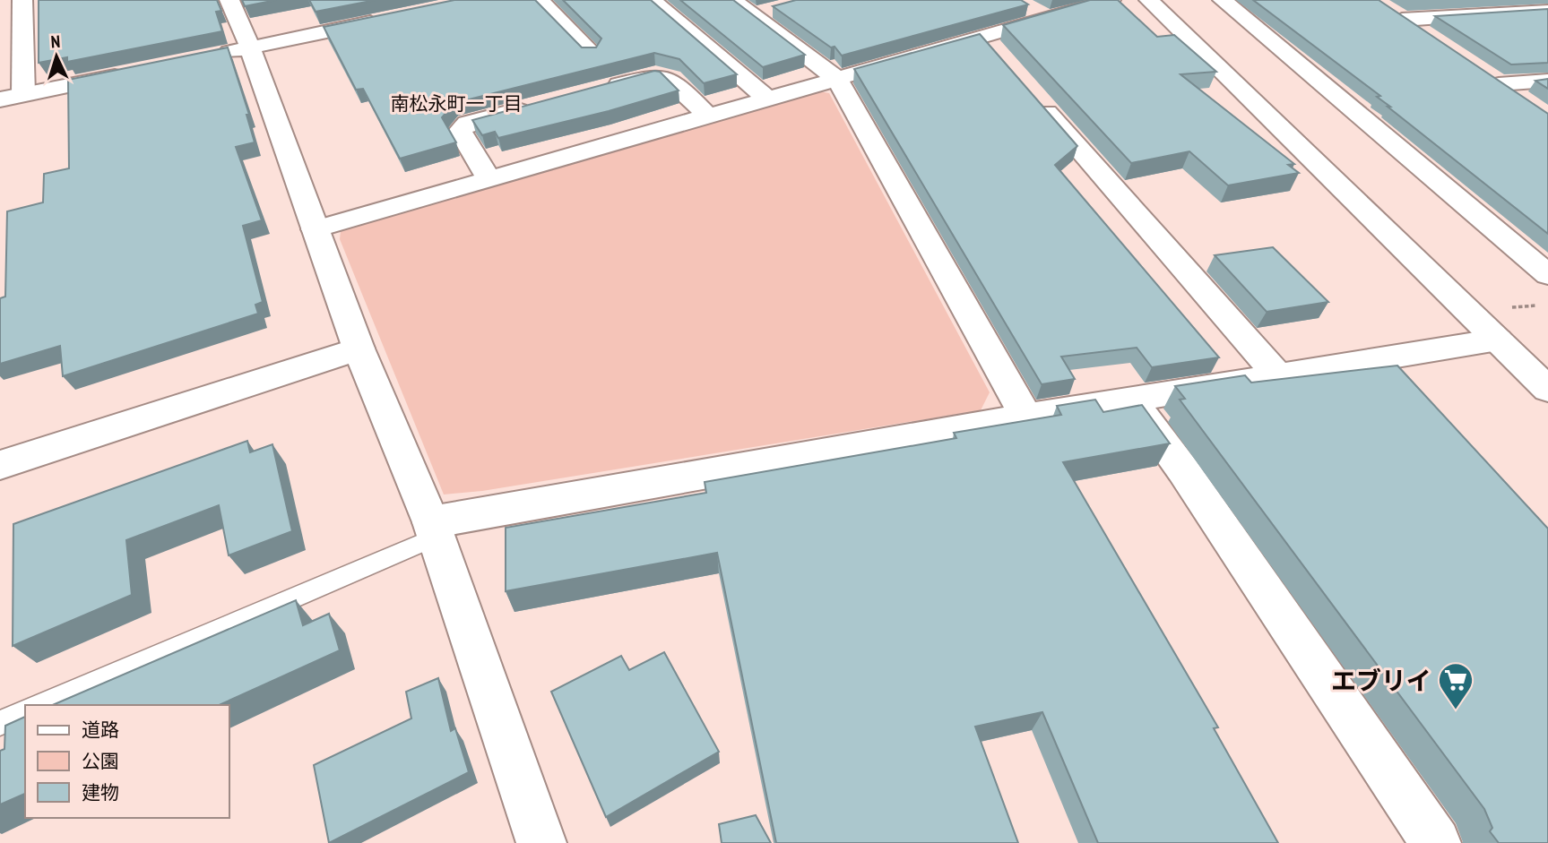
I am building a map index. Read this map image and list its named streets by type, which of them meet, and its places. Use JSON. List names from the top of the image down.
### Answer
{
  "districts": ["南松永町一丁目"],
  "places": {
    "supermarket": ["エブリイ"]
  },
  "legend": ["道路", "公園", "建物"],
  "north": "top"
}
